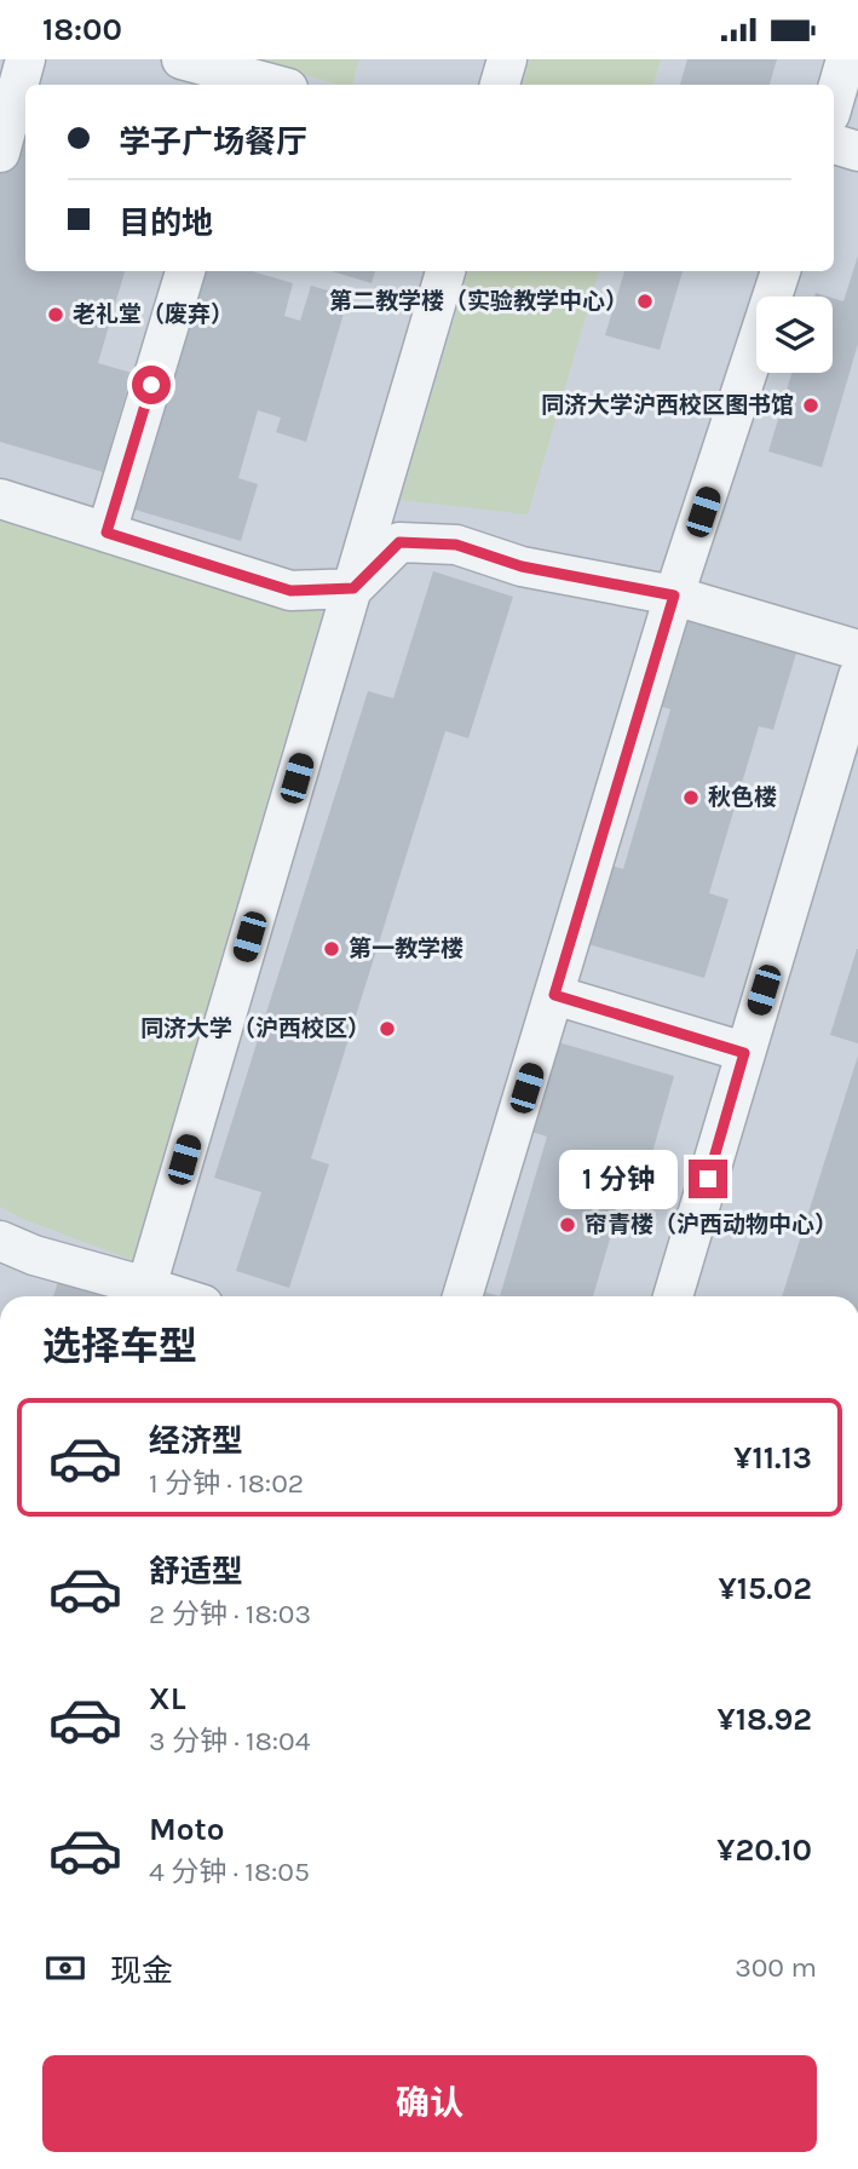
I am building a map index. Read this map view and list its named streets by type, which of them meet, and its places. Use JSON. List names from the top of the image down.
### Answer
{
  "places": [
    "第二教学楼（实验教学中心）",
    "老礼堂（废弃）",
    "同济大学沪西校区图书馆",
    "秋色楼",
    "第一教学楼",
    "同济大学（沪西校区）",
    "帘青楼（沪西动物中心）"
  ],
  "page": {
    "status": "18:00",
    "banner": ["学子广场餐厅", "目的地"],
    "bubble": "1 分钟",
    "heading": "选择车型",
    "list": [
      {
        "name": "经济型",
        "note": "1 分钟 · 18:02",
        "value": "¥11.13"
      },
      {
        "name": "舒适型",
        "note": "2 分钟 · 18:03",
        "value": "¥15.02"
      },
      {
        "name": "XL",
        "note": "3 分钟 · 18:04",
        "value": "¥18.92"
      },
      {
        "name": "Moto",
        "note": "4 分钟 · 18:05",
        "value": "¥20.10"
      }
    ],
    "pay": ["现金", "300 m"],
    "buttons": "确认"
  }
}
